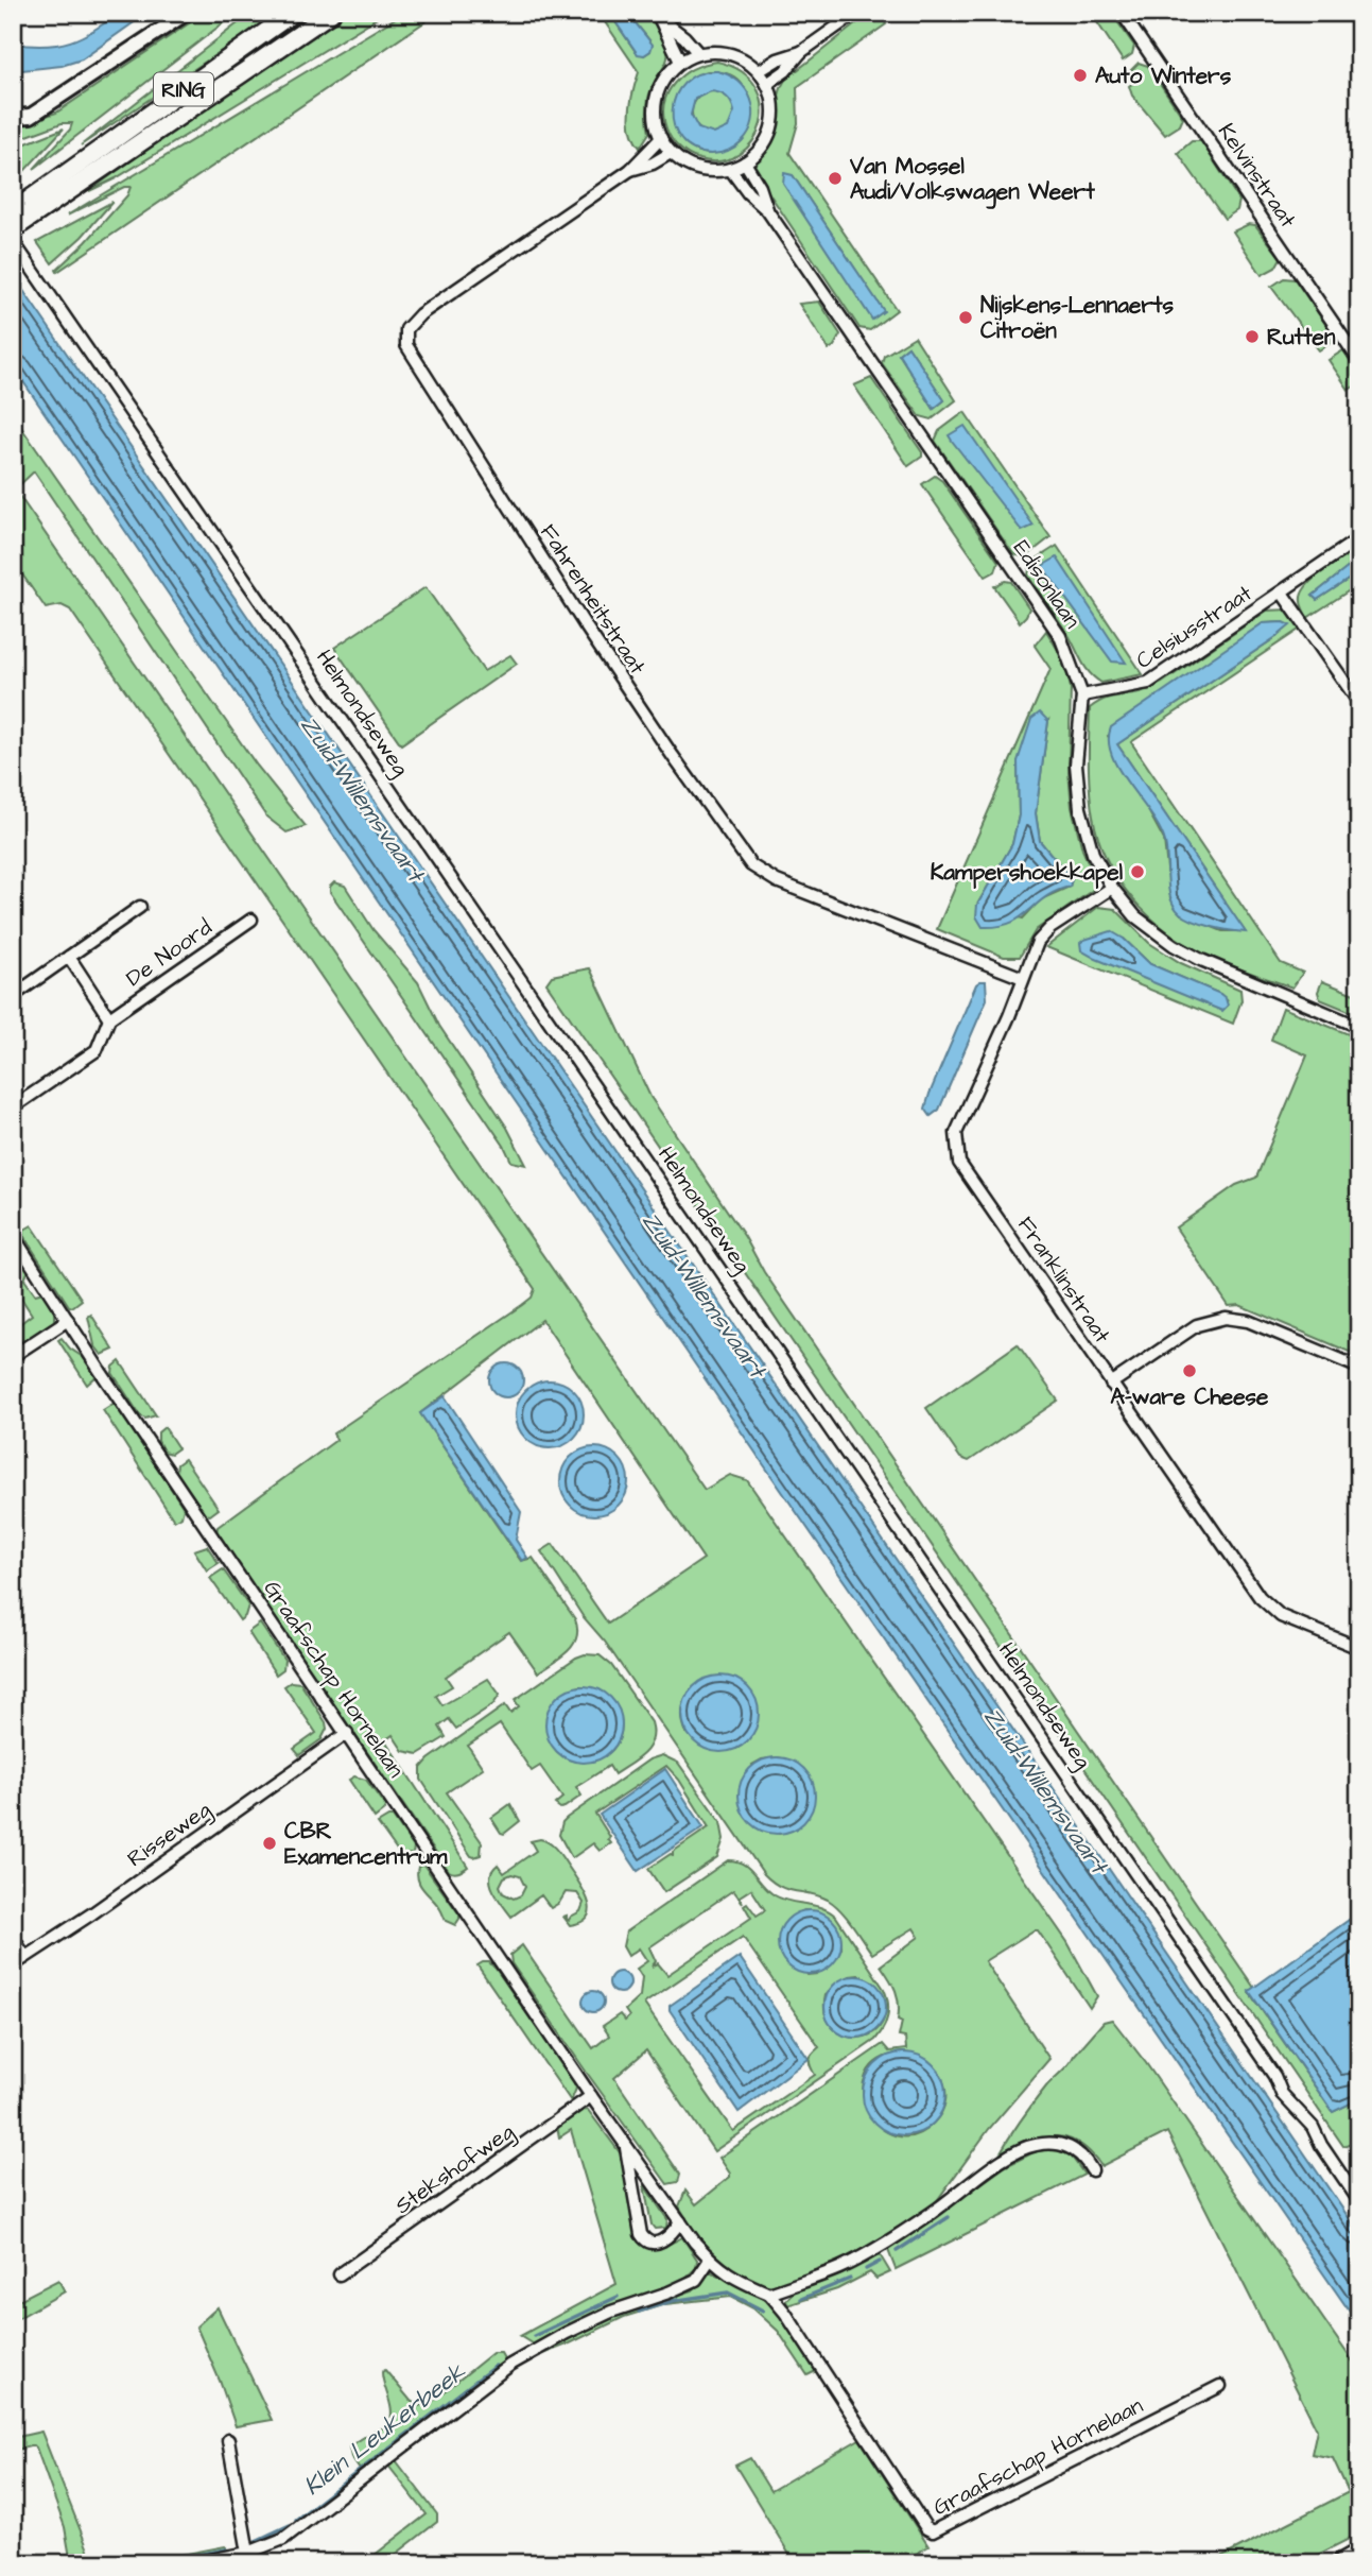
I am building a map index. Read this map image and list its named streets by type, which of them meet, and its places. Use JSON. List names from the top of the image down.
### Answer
{
  "streets": {
    "main road": ["RING"],
    "street": [
      "Kelvinstraat",
      "Edisonlaan",
      "Fahrenheitstraat",
      "Celsiusstraat",
      "Helmondseweg",
      "De Noord",
      "Franklinstraat",
      "Graafschap Hornelaan",
      "Risseweg",
      "Stekshofweg"
    ]
  },
  "crossings": [
    ["Edisonlaan", "Fahrenheitstraat"],
    ["Edisonlaan", "Celsiusstraat"],
    ["Edisonlaan", "Franklinstraat"],
    ["Fahrenheitstraat", "Franklinstraat"],
    ["Graafschap Hornelaan", "Risseweg"],
    ["Graafschap Hornelaan", "Stekshofweg"]
  ],
  "water": ["Zuid-Willemsvaart", "Klein Leukerbeek"],
  "places": [
    "Auto Winters",
    "Van Mossel Audi/Volkswagen Weert",
    "Nijskens-Lennaerts Citroën",
    "Rutten",
    "Kampershoekkapel",
    "A-ware Cheese",
    "CBR Examencentrum"
  ]
}
